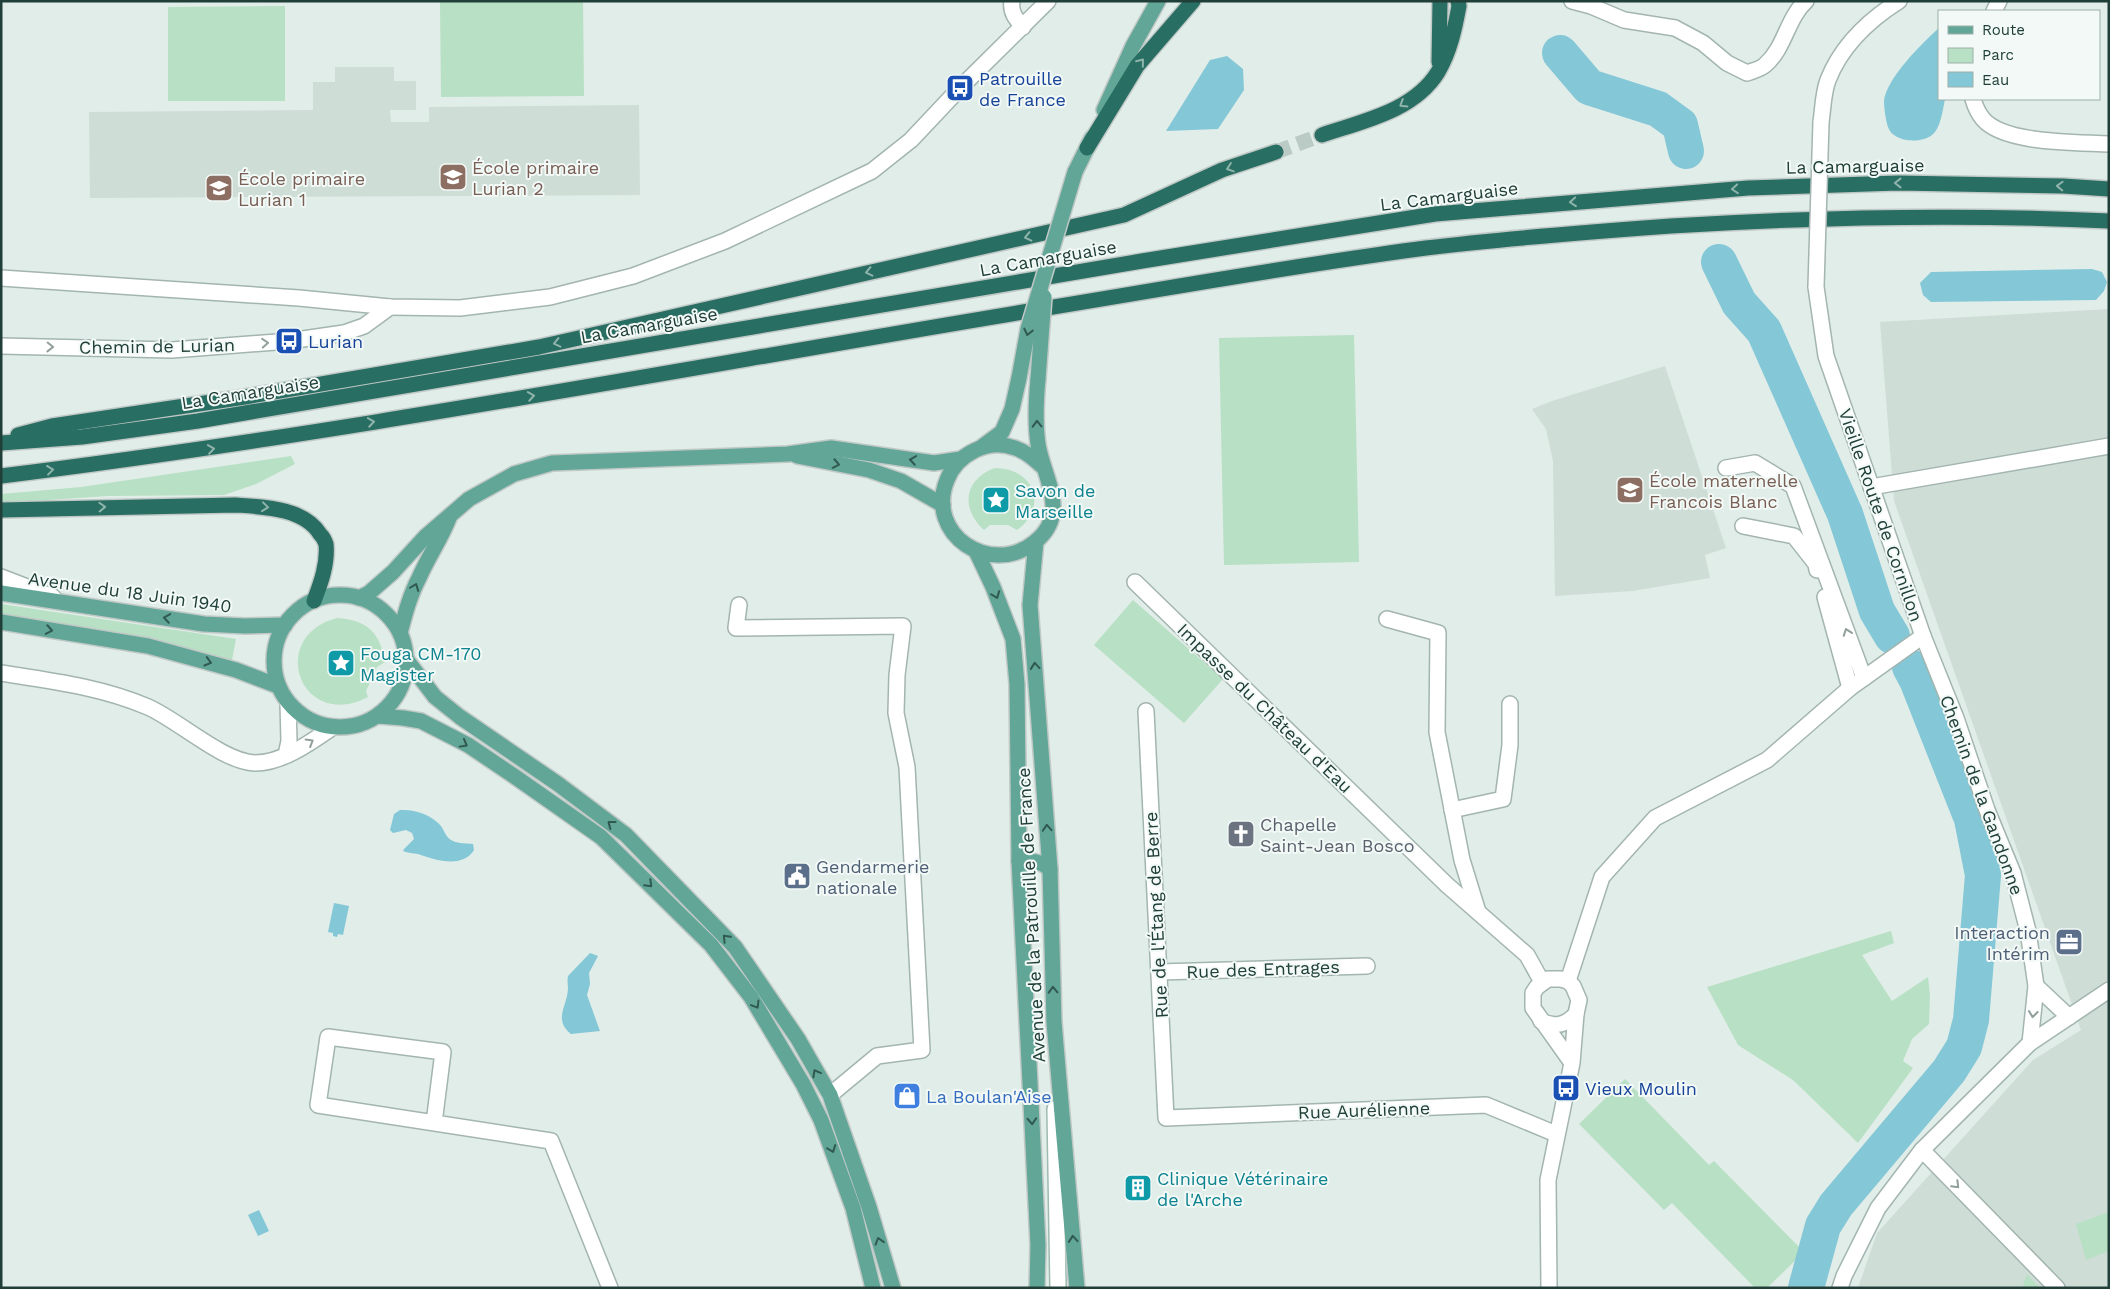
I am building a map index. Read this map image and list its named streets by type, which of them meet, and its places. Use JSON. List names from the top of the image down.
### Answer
{
  "streets": {
    "highway": ["La Camarguaise"],
    "main road": ["Avenue du 18 Juin 1940", "Avenue de la Patrouille de France"],
    "street": [
      "Chemin de Lurian",
      "Vieille Route de Cornillon",
      "Impasse du Château d'Eau",
      "Chemin de la Gandonne",
      "Rue de l'Étang de Berre",
      "Rue des Entrages",
      "Rue Aurélienne"
    ]
  },
  "crossings": [
    ["Vieille Route de Cornillon", "Impasse du Château d'Eau"],
    ["Vieille Route de Cornillon", "Chemin de la Gandonne"],
    ["Rue de l'Étang de Berre", "Rue des Entrages"],
    ["Rue de l'Étang de Berre", "Rue Aurélienne"]
  ],
  "places": {
    "bus stop": ["Patrouille de France", "Lurian", "Vieux Moulin"],
    "school or university": ["École primaire Lurian 2", "École primaire Lurian 1", "École maternelle Francois Blanc"],
    "place": ["Savon de Marseille", "Fouga CM-170 Magister"],
    "church": ["Chapelle Saint-Jean Bosco"],
    "public building": ["Gendarmerie nationale"],
    "office": ["Interaction Intérim"],
    "shop": ["La Boulan'Aise"],
    "building": ["Clinique Vétérinaire de l'Arche"]
  },
  "legend": ["Route", "Parc", "Eau"]
}
